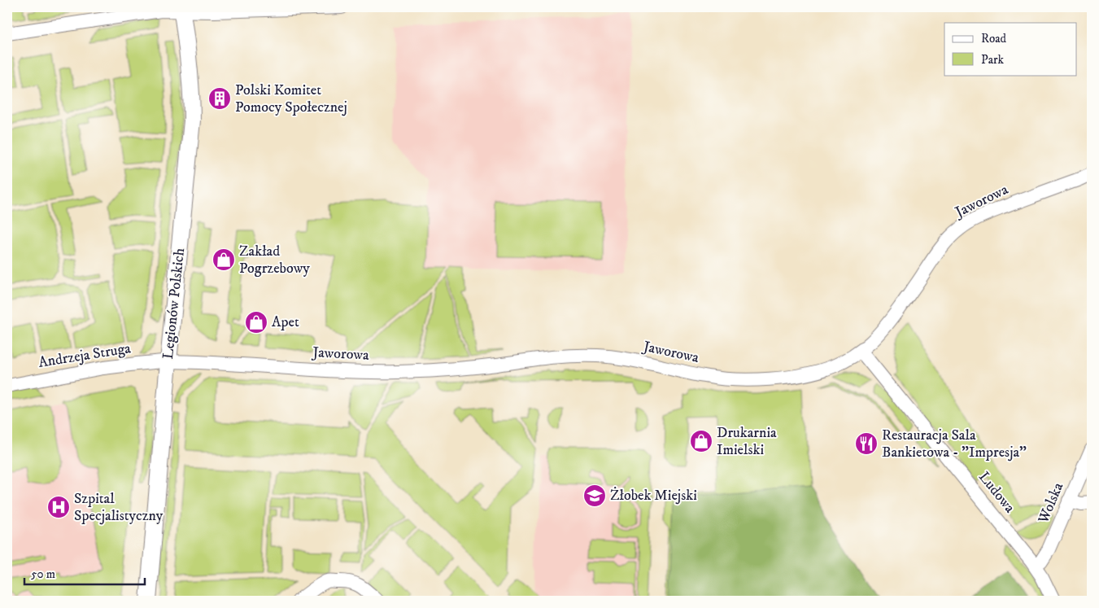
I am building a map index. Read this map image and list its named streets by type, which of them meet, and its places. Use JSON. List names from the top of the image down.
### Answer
{
  "streets": {
    "street": [
      "Jaworowa",
      "Legionów Polskich",
      "Andrzeja Struga",
      "Ludowa",
      "Wolska"
    ]
  },
  "crossings": [
    ["Jaworowa", "Legionów Polskich"],
    ["Jaworowa", "Andrzeja Struga"],
    ["Jaworowa", "Ludowa"],
    ["Legionów Polskich", "Andrzeja Struga"],
    ["Ludowa", "Wolska"]
  ],
  "places": {
    "building": ["Polski Komitet Pomocy Społecznej"],
    "shop": ["Zakład Pogrzebowy", "Apet", "Drukarnia Imielski"],
    "restaurant": ["Restauracja Sala Bankietowa - \"Impresja\""],
    "school or university": ["Żłobek Miejski"],
    "hospital": ["Szpital Specjalistyczny"]
  },
  "legend": ["Road", "Park"],
  "scale_bar": "50 m"
}
